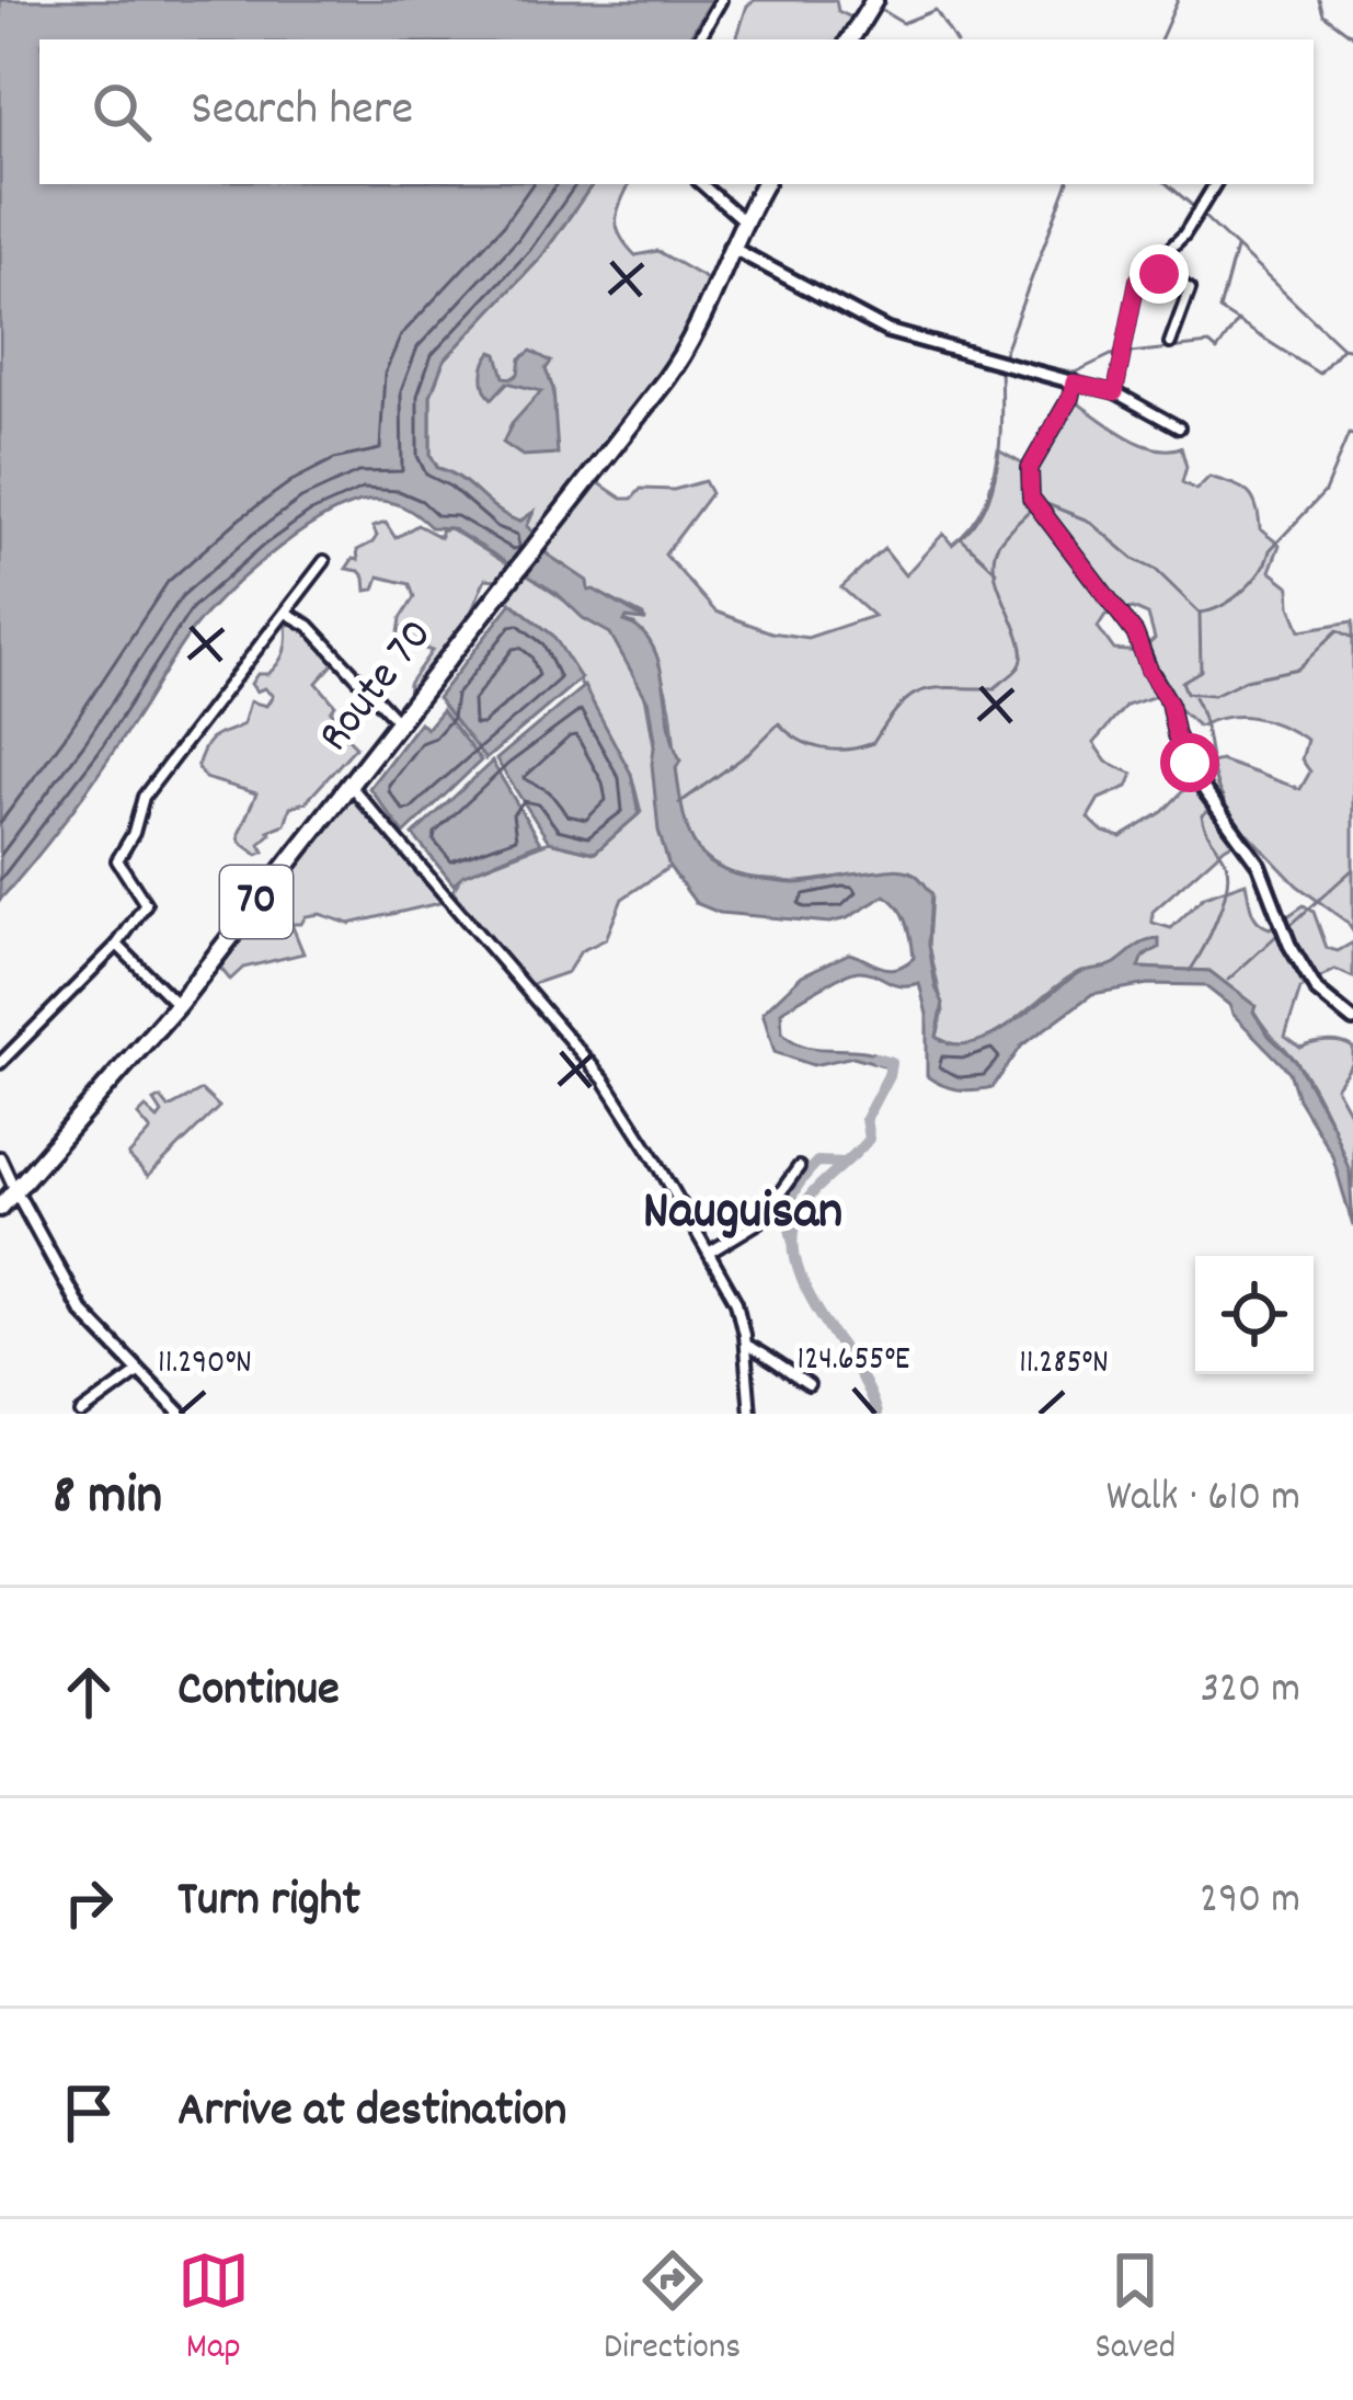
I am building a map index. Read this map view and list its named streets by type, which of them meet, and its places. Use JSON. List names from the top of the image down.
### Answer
{
  "streets": {
    "highway": ["Route 70", "70"]
  },
  "districts": ["Nauguisan"],
  "page": {
    "search": "Search here",
    "heading": ["8 min", "Walk · 610 m"],
    "list": [
      ["Continue", "320 m"],
      ["Turn right", "290 m"],
      "Arrive at destination"
    ],
    "nav": ["Map", "Directions", "Saved"]
  },
  "coordinates": ["124.655°E", "11.290°N", "11.285°N"]
}
